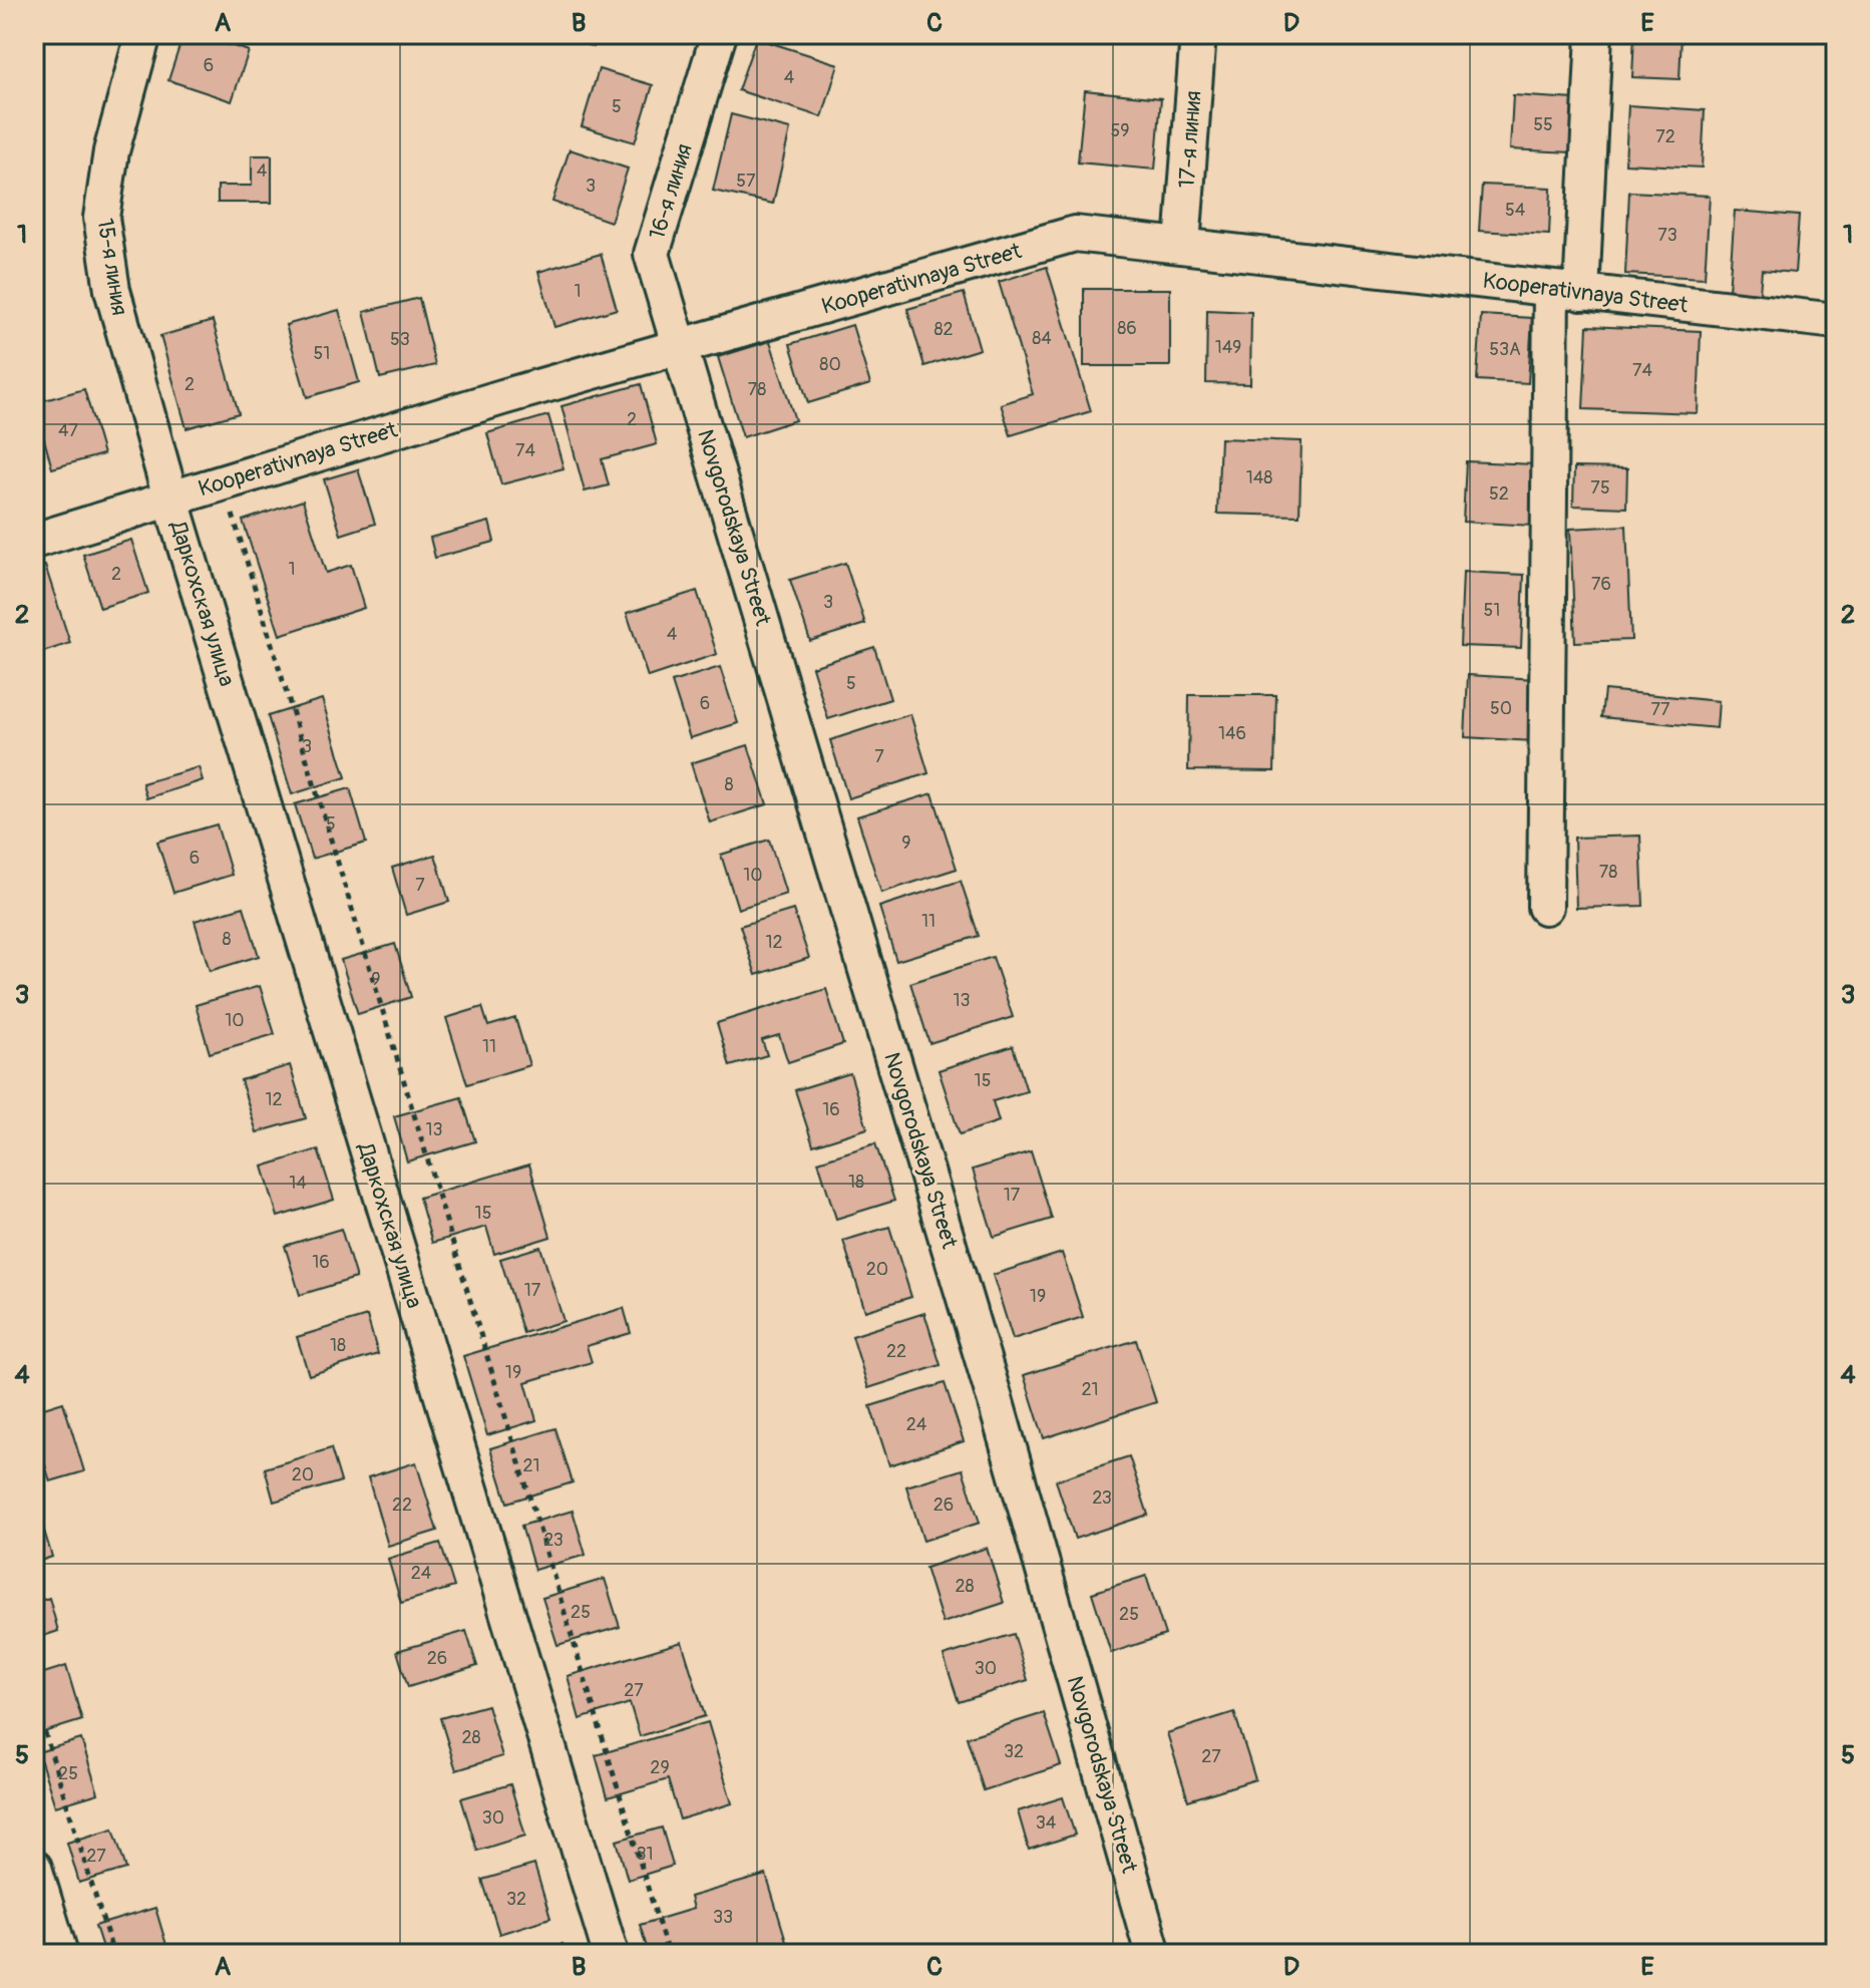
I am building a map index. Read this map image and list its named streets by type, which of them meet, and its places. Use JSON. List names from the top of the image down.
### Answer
{
  "streets": {
    "street": [
      "17-я линия",
      "16-я линия",
      "15-я линия",
      "Kooperativnaya Street",
      "Novgorodskaya Street",
      "Даркохская улица"
    ]
  },
  "crossings": [
    ["17-я линия", "Kooperativnaya Street"],
    ["16-я линия", "Kooperativnaya Street"],
    ["16-я линия", "Novgorodskaya Street"],
    ["15-я линия", "Kooperativnaya Street"],
    ["15-я линия", "Даркохская улица"],
    ["Kooperativnaya Street", "Novgorodskaya Street"],
    ["Kooperativnaya Street", "Даркохская улица"]
  ],
  "house_numbers": [
    "6",
    "4",
    "5",
    "55",
    "59",
    "72",
    "4",
    "57",
    "3",
    "54",
    "73",
    "1",
    "86",
    "82",
    "84",
    "53",
    "149",
    "53А",
    "51",
    "80",
    "74",
    "2",
    "78",
    "2",
    "47",
    "74",
    "148",
    "75",
    "52",
    "1",
    "2",
    "76",
    "3",
    "51",
    "4",
    "5",
    "6",
    "50",
    "77",
    "146",
    "3",
    "7",
    "8",
    "5",
    "9",
    "6",
    "78",
    "10",
    "7",
    "11",
    "8",
    "12",
    "9",
    "13",
    "10",
    "11",
    "15",
    "12",
    "16",
    "13",
    "18",
    "14",
    "17",
    "15",
    "16",
    "20",
    "17",
    "19",
    "18",
    "22",
    "19",
    "21",
    "24",
    "21",
    "20",
    "23",
    "22",
    "26",
    "23",
    "24",
    "28",
    "25",
    "25",
    "26",
    "30",
    "27",
    "28",
    "32",
    "27",
    "29",
    "25",
    "30",
    "34",
    "31",
    "27",
    "32",
    "33"
  ],
  "grid": {
    "columns": [
      "A",
      "B",
      "C",
      "D",
      "E"
    ],
    "rows": [
      "1",
      "2",
      "3",
      "4",
      "5"
    ]
  }
}
